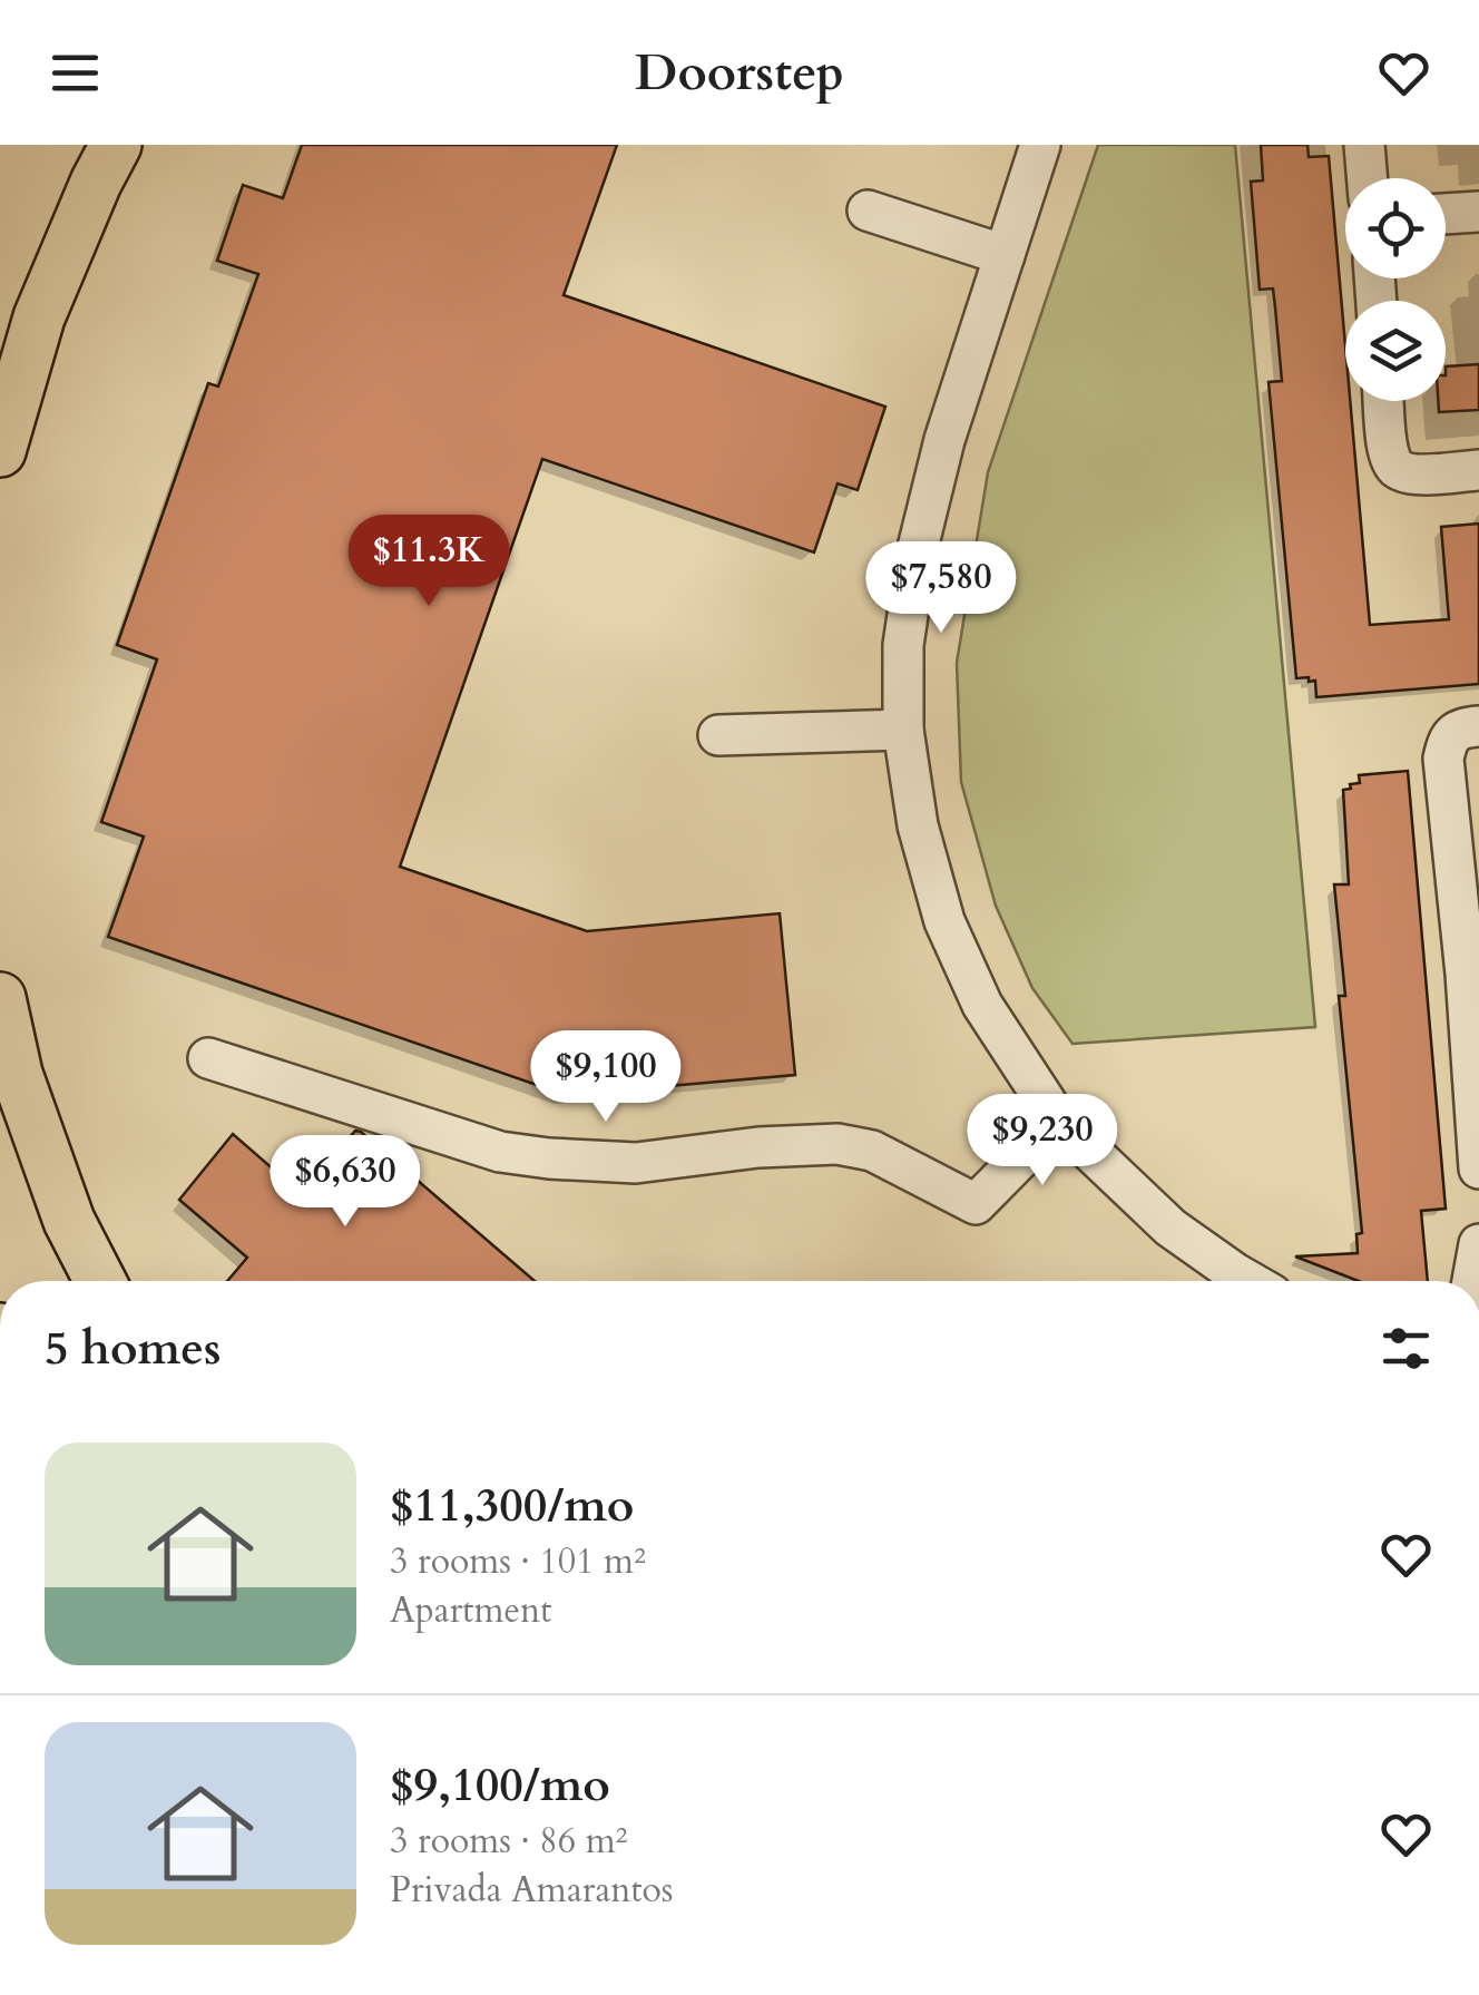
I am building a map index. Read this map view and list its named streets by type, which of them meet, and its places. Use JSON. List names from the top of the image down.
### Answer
{
  "page": {
    "header": "Doorstep",
    "price": [
      "$11.3K",
      "$7,580",
      "$9,100",
      "$9,230",
      "$6,630"
    ],
    "heading": "5 homes",
    "list": [
      {
        "name": "$11,300/mo",
        "note": "3 rooms · 101 m² · Apartment"
      },
      {
        "name": "$9,100/mo",
        "note": "3 rooms · 86 m² · Privada Amarantos"
      }
    ]
  }
}
